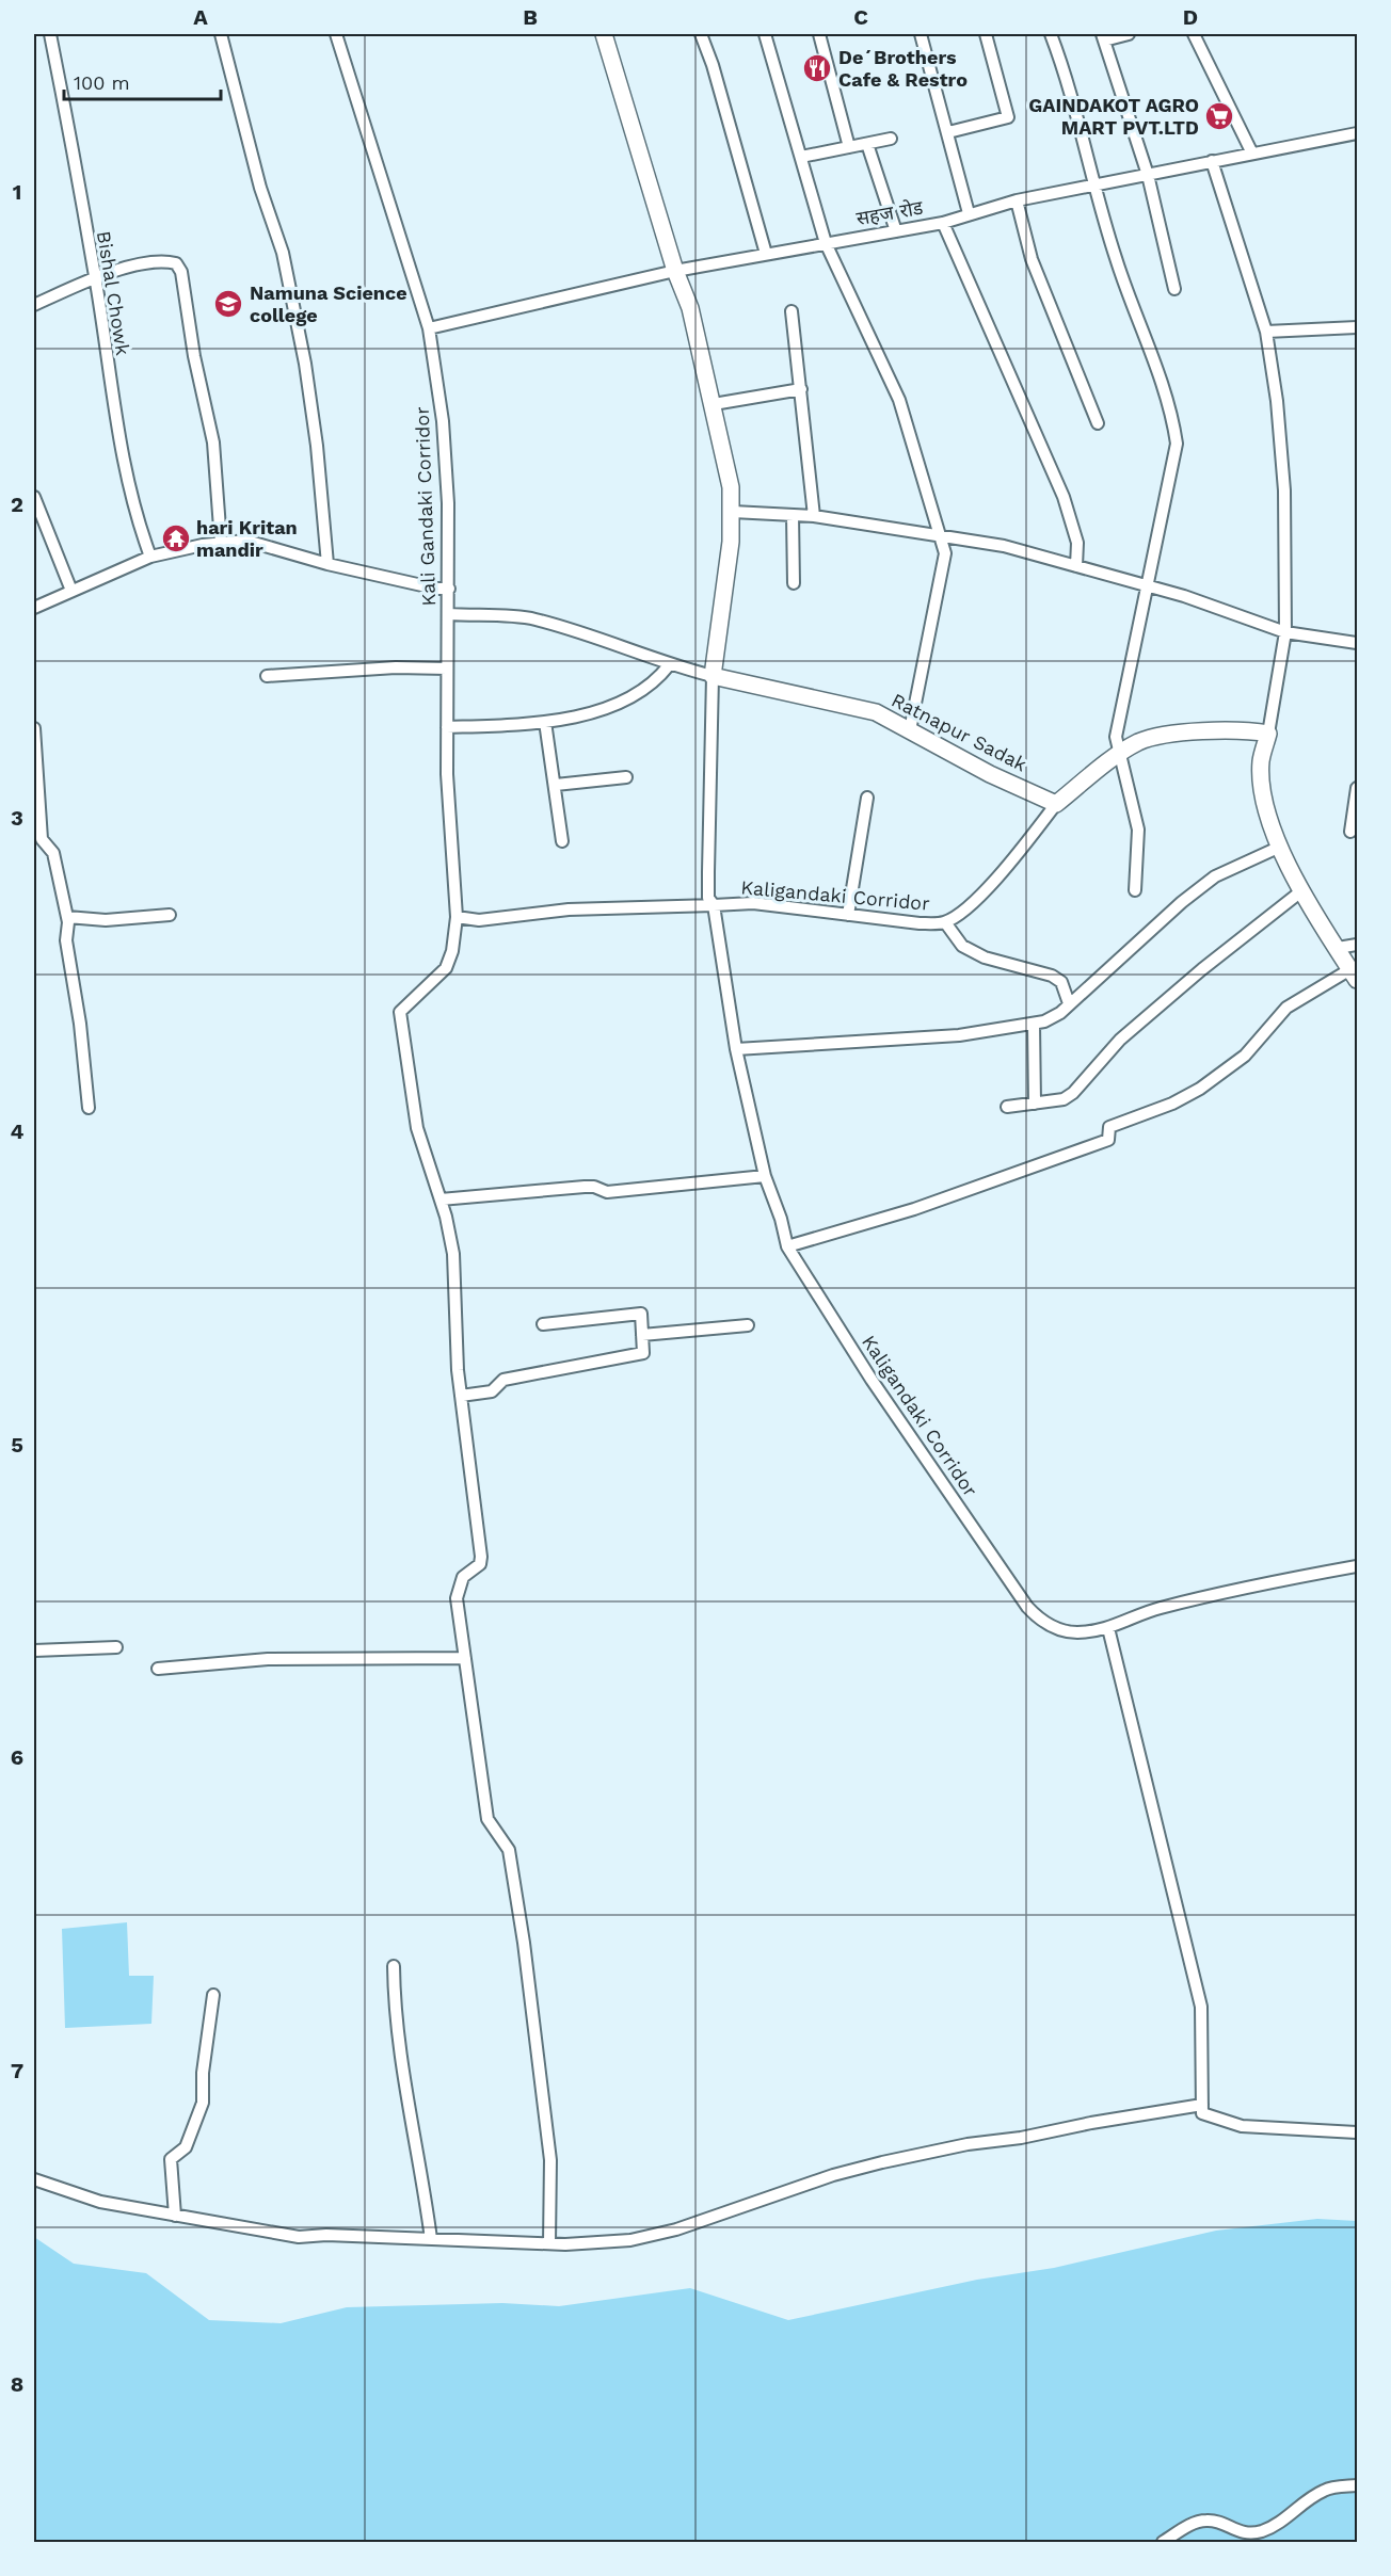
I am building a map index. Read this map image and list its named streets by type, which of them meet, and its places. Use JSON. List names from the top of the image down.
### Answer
{
  "streets": {
    "main road": ["Ratnapur Sadak"],
    "street": [
      "सहज रोड",
      "Bishal Chowk",
      "Kali Gandaki Corridor",
      "Kaligandaki Corridor"
    ]
  },
  "crossings": [
    ["सहज रोड", "Kali Gandaki Corridor"],
    ["Kali Gandaki Corridor", "Kaligandaki Corridor"],
    ["Ratnapur Sadak", "Kaligandaki Corridor"]
  ],
  "places": {
    "restaurant": ["De´Brothers Cafe & Restro"],
    "supermarket": ["GAINDAKOT AGRO MART PVT.LTD"],
    "school or university": ["Namuna Science college"],
    "temple": ["hari Kritan mandir"]
  },
  "scale_bar": "100 m",
  "grid": {
    "columns": [
      "A",
      "B",
      "C",
      "D"
    ],
    "rows": [
      "1",
      "2",
      "3",
      "4",
      "5",
      "6",
      "7",
      "8"
    ]
  }
}
